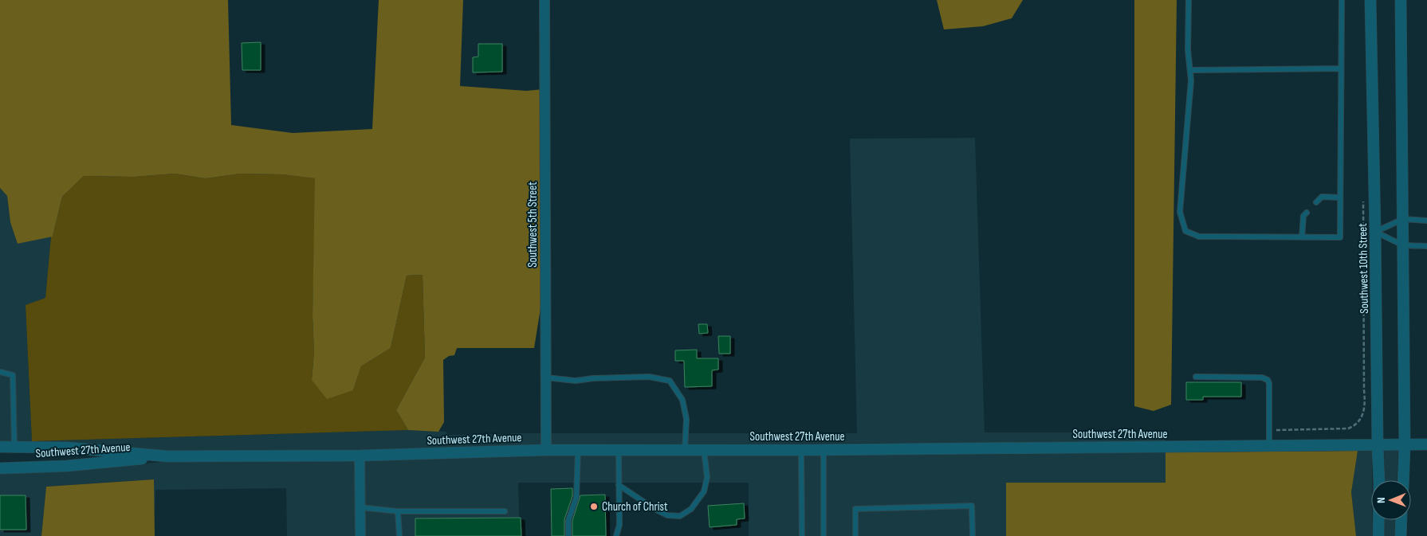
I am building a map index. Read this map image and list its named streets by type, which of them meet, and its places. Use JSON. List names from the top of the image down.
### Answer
{
  "streets": {
    "main road": ["Southwest 10th Street", "Southwest 27th Avenue"],
    "street": ["Southwest 5th Street"]
  },
  "crossings": [
    ["Southwest 5th Street", "Southwest 27th Avenue"],
    ["Southwest 10th Street", "Southwest 27th Avenue"]
  ],
  "places": ["Church of Christ"],
  "north": "left"
}
